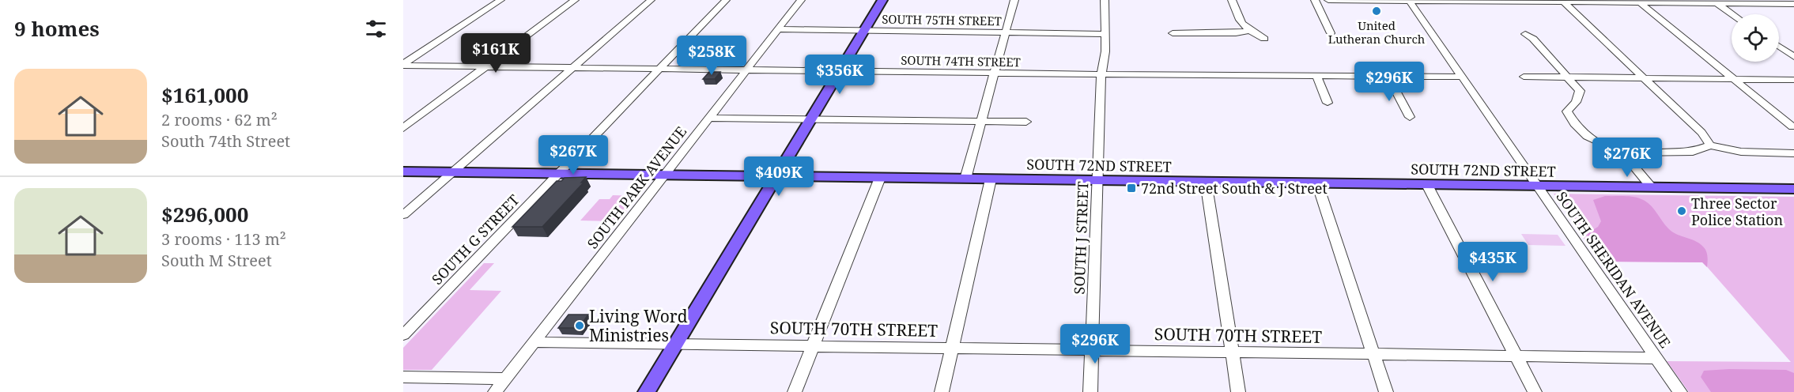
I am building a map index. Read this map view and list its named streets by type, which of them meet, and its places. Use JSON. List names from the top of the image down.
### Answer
{
  "streets": {
    "main road": ["SOUTH 72ND STREET"],
    "street": [
      "SOUTH 75TH STREET",
      "SOUTH 74TH STREET",
      "SOUTH PARK AVENUE",
      "SOUTH J STREET",
      "SOUTH G STREET",
      "SOUTH SHERIDAN AVENUE",
      "SOUTH 70TH STREET"
    ]
  },
  "crossings": [
    ["SOUTH 75TH STREET", "SOUTH PARK AVENUE"],
    ["SOUTH 75TH STREET", "SOUTH J STREET"],
    ["SOUTH 74TH STREET", "SOUTH PARK AVENUE"],
    ["SOUTH 74TH STREET", "SOUTH J STREET"],
    ["SOUTH 74TH STREET", "SOUTH G STREET"],
    ["SOUTH 74TH STREET", "SOUTH SHERIDAN AVENUE"],
    ["SOUTH 72ND STREET", "SOUTH PARK AVENUE"],
    ["SOUTH 72ND STREET", "SOUTH J STREET"],
    ["SOUTH 72ND STREET", "SOUTH G STREET"],
    ["SOUTH 72ND STREET", "SOUTH SHERIDAN AVENUE"],
    ["SOUTH PARK AVENUE", "SOUTH 70TH STREET"],
    ["SOUTH J STREET", "SOUTH 70TH STREET"],
    ["SOUTH SHERIDAN AVENUE", "SOUTH 70TH STREET"]
  ],
  "places": {
    "other": ["United Lutheran Church", "Three Sector Police Station", "Living Word Ministries"],
    "transit": ["72nd Street South & J Street"]
  },
  "page": {
    "heading": "9 homes",
    "price": [
      "$161K",
      "$258K",
      "$356K",
      "$296K",
      "$267K",
      "$276K",
      "$409K",
      "$435K",
      "$296K"
    ],
    "list": [
      {
        "name": "$161,000",
        "note": "2 rooms · 62 m² · South 74th Street"
      },
      {
        "name": "$296,000",
        "note": "3 rooms · 113 m² · South M Street"
      }
    ]
  }
}
